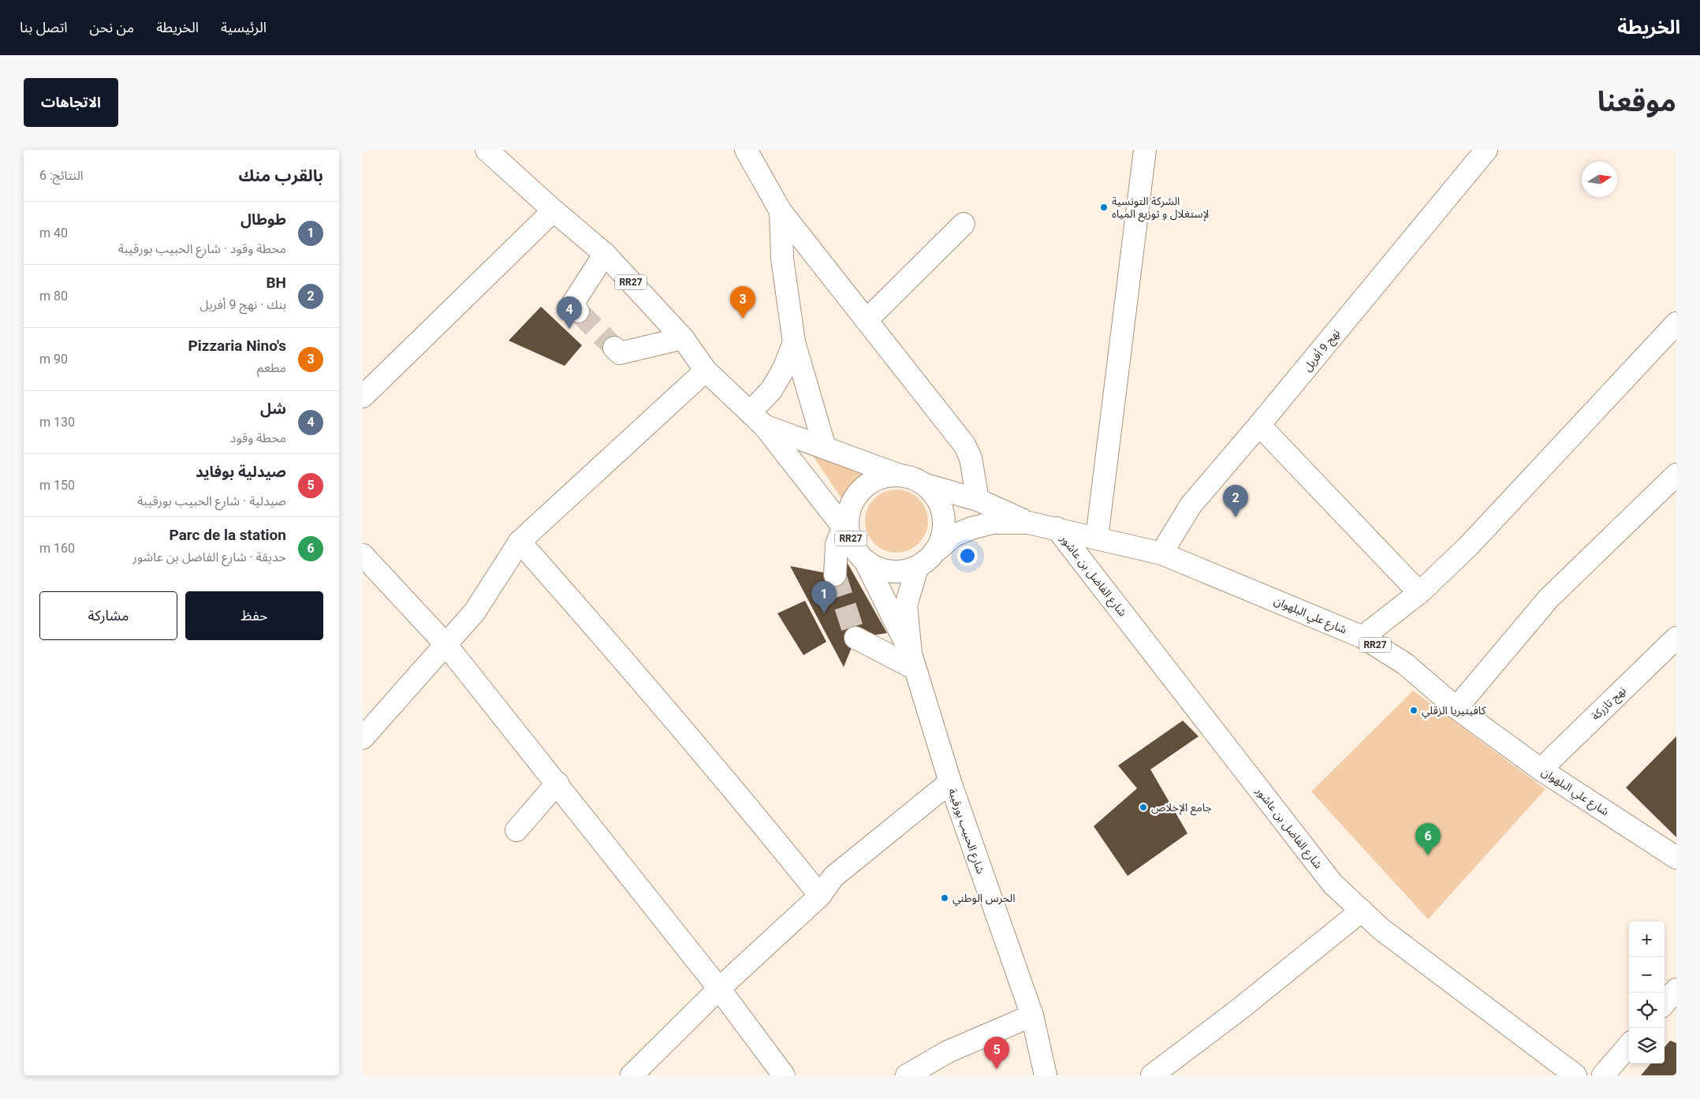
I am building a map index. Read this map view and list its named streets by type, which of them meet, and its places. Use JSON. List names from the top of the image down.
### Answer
{
  "streets": {
    "street": [
      "RR27",
      "نهج 9 أفريل",
      "شارع الفاضل بن عاشور",
      "شارع علي البلهوان",
      "نهج تازركة",
      "شارع الحبيب بورقيبة"
    ]
  },
  "crossings": [
    ["RR27", "شارع علي البلهوان"],
    ["نهج 9 أفريل", "شارع علي البلهوان"],
    ["شارع الفاضل بن عاشور", "شارع علي البلهوان"],
    ["شارع علي البلهوان", "نهج تازركة"]
  ],
  "places": [
    "الشركة التونسية لإستغلال و توزيع المياه",
    "كافيتيريا الزقلي",
    "جامع الإخلاص",
    "الحرس الوطني"
  ],
  "north": "right",
  "page": {
    "header": "الخريطة",
    "nav": [
      "الرئيسية",
      "الخريطة",
      "من نحن",
      "اتصل بنا"
    ],
    "title": "موقعنا",
    "buttons": [
      "الاتجاهات",
      ["حفظ", "مشاركة"]
    ],
    "heading": ["بالقرب منك", "النتائج: 6"],
    "list": [
      {
        "mark": "1",
        "name": "طوطال",
        "note": "محطة وقود · شارع الحبيب بورقيبة",
        "value": "40 m"
      },
      {
        "mark": "2",
        "name": "BH",
        "note": "بنك · نهج 9 أفريل",
        "value": "80 m"
      },
      {
        "mark": "3",
        "name": "Pizzaria Nino's",
        "note": "مطعم",
        "value": "90 m"
      },
      {
        "mark": "4",
        "name": "شل",
        "note": "محطة وقود",
        "value": "130 m"
      },
      {
        "mark": "5",
        "name": "صيدلية بوفايد",
        "note": "صيدلية · شارع الحبيب بورقيبة",
        "value": "150 m"
      },
      {
        "mark": "6",
        "name": "Parc de la station",
        "note": "حديقة · شارع الفاضل بن عاشور",
        "value": "160 m"
      }
    ],
    "pins": [
      "3",
      "4",
      "2",
      "1",
      "6",
      "5"
    ],
    "map_buttons": ["+", "−"]
  }
}
